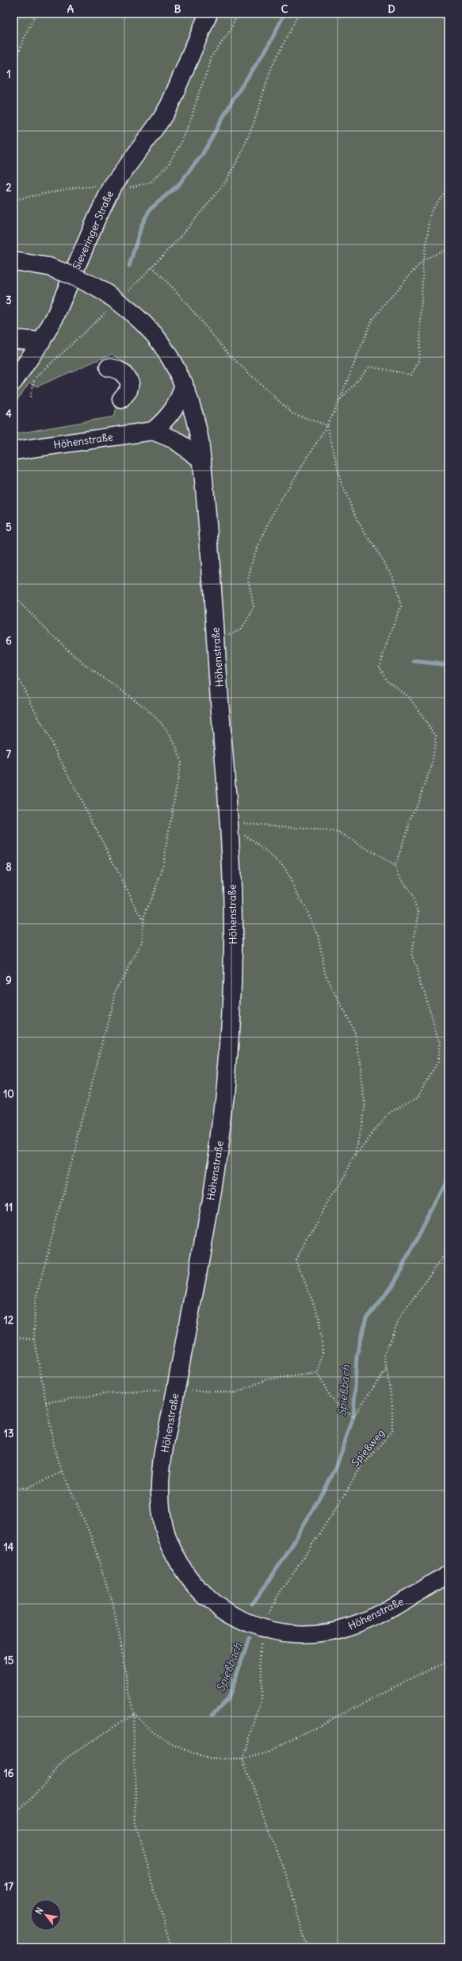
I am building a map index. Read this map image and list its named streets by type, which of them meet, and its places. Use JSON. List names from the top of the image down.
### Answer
{
  "streets": {
    "street": ["Sieveringer Straße", "Höhenstraße"],
    "path": ["Spießweg"]
  },
  "crossings": [
    ["Höhenstraße", "Spießweg"]
  ],
  "water": ["Spießbach"],
  "north": "top left",
  "grid": {
    "columns": [
      "A",
      "B",
      "C",
      "D"
    ],
    "rows": [
      "1",
      "2",
      "3",
      "4",
      "5",
      "6",
      "7",
      "8",
      "9",
      "10",
      "11",
      "12",
      "13",
      "14",
      "15",
      "16",
      "17"
    ]
  }
}
